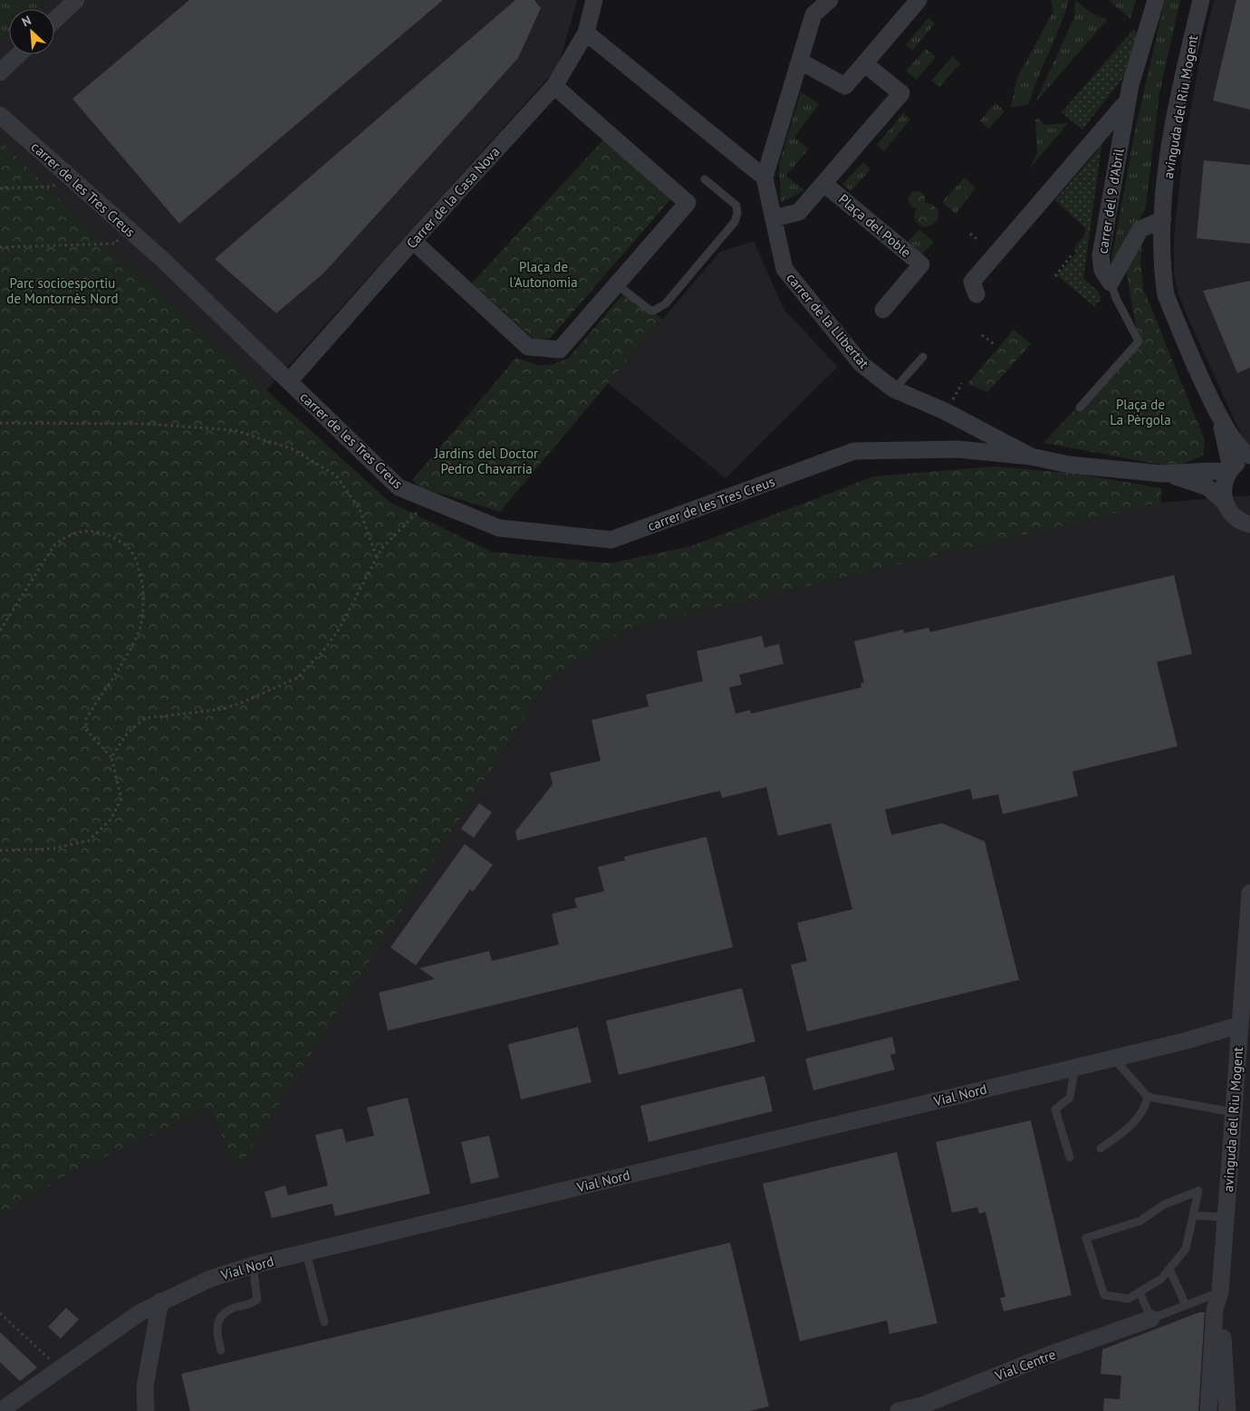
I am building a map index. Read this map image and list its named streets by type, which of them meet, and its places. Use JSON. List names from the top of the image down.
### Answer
{
  "streets": {
    "street": [
      "avinguda del Riu Mogent",
      "carrer de les Tres Creus",
      "Carrer de la Casa Nova",
      "carrer del 9 d'Abril",
      "Plaça del Poble",
      "carrer de la Llibertat",
      "Vial Nord",
      "Vial Centre"
    ]
  },
  "crossings": [
    ["avinguda del Riu Mogent", "carrer de la Llibertat"],
    ["avinguda del Riu Mogent", "Vial Nord"],
    ["carrer de les Tres Creus", "Carrer de la Casa Nova"],
    ["carrer de les Tres Creus", "carrer de la Llibertat"]
  ],
  "parks": [
    "Plaça de l'Autonomia",
    "Parc socioesportiu de Montornès Nord",
    "Plaça de La Pèrgola",
    "Jardins del Doctor Pedro Chavarría"
  ],
  "north": "top left"
}
